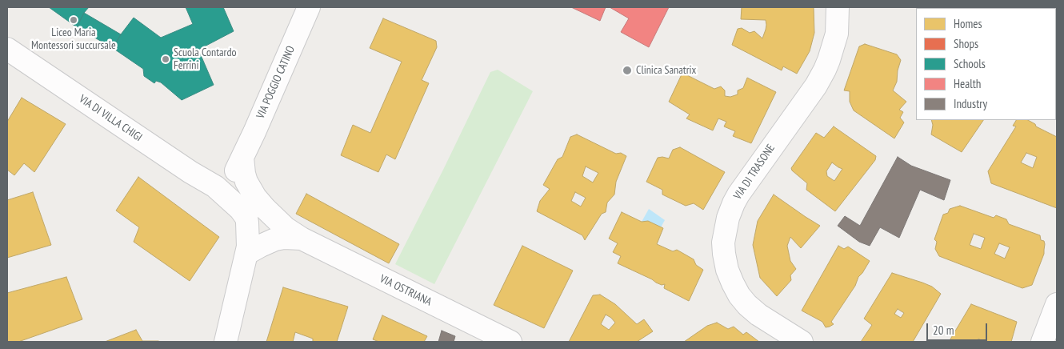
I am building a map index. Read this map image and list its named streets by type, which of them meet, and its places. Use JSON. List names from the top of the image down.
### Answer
{
  "streets": {
    "street": [
      "VIA POGGIO CATINO",
      "VIA DI VILLA CHIGI",
      "VIA DI TRASONE",
      "VIA OSTRIANA"
    ]
  },
  "places": ["Liceo Maria Montessori succursale", "Scuola Contardo Ferrini", "Clinica Sanatrix"],
  "legend": [
    "Homes",
    "Shops",
    "Schools",
    "Health",
    "Industry"
  ],
  "scale_bar": "20 m"
}
